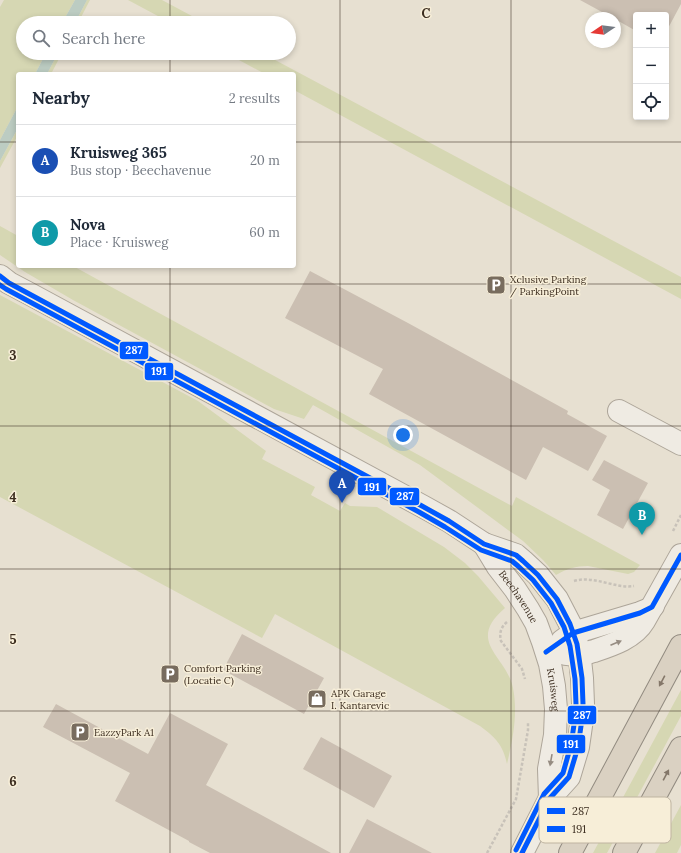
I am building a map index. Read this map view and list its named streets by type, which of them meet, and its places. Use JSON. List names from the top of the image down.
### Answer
{
  "streets": {
    "street": ["Beechavenue", "Kruisweg"]
  },
  "crossings": [
    ["Beechavenue", "Kruisweg"]
  ],
  "places": {
    "parking": ["Xclusive Parking / ParkingPoint", "Comfort Parking (Locatie C)", "EazzyPark A1"],
    "shop": ["APK Garage I. Kantarevic"]
  },
  "lines": ["transit line 287", "transit line 191"],
  "legend": ["287", "191"],
  "north": "left",
  "page": {
    "map_buttons": ["+", "−"],
    "search": "Search here",
    "heading": ["Nearby", "2 results"],
    "list": [
      {
        "mark": "A",
        "name": "Kruisweg 365",
        "note": "Bus stop · Beechavenue",
        "value": "20 m"
      },
      {
        "mark": "B",
        "name": "Nova",
        "note": "Place · Kruisweg",
        "value": "60 m"
      }
    ],
    "pins": ["A", "B"]
  },
  "grid": {
    "columns": ["C"],
    "rows": [
      "3",
      "4",
      "5",
      "6"
    ]
  }
}
